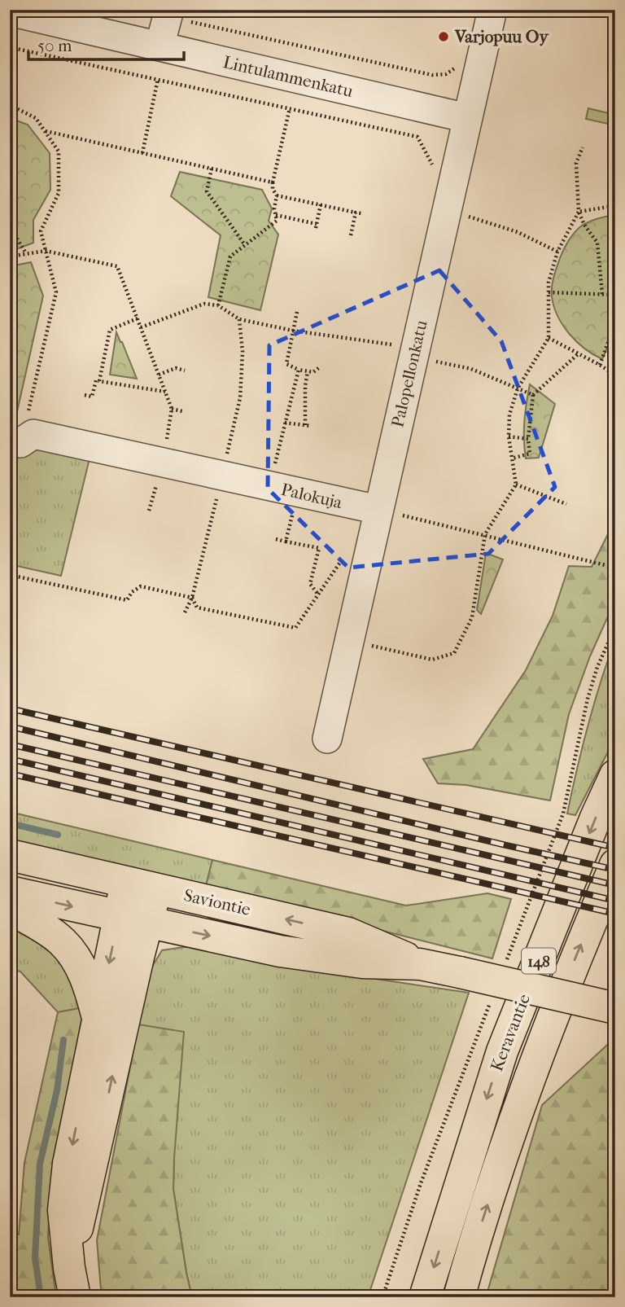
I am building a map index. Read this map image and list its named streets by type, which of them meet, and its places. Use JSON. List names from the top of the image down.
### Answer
{
  "streets": {
    "main road": ["Saviontie", "148", "Keravantie"],
    "street": ["Lintulammenkatu", "Palopellonkatu", "Palokuja"]
  },
  "crossings": [
    ["Lintulammenkatu", "Palopellonkatu"],
    ["Palopellonkatu", "Palokuja"]
  ],
  "places": ["Varjopuu Oy"],
  "scale_bar": "50 m"
}
